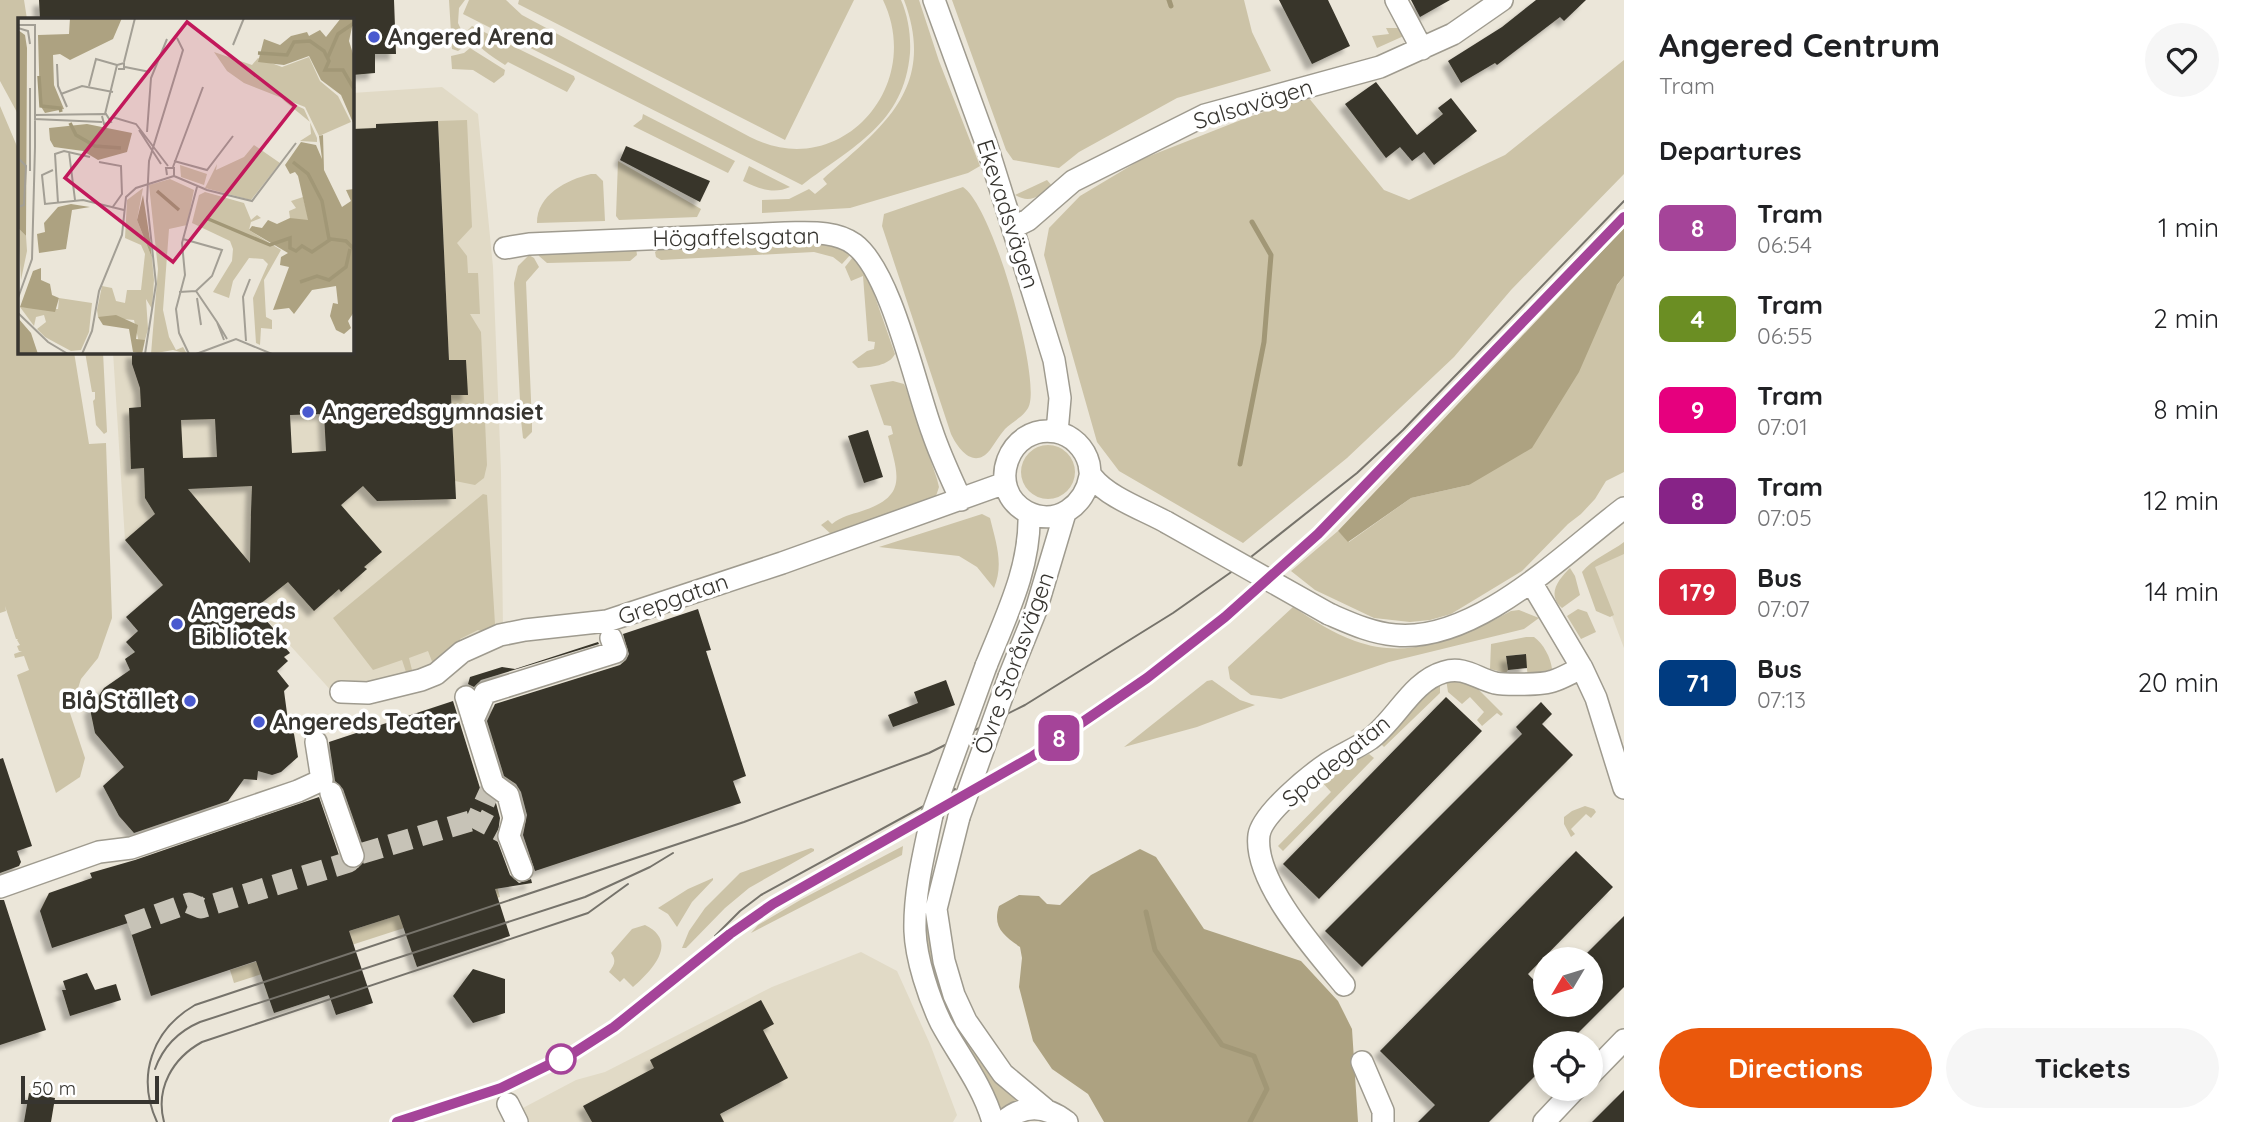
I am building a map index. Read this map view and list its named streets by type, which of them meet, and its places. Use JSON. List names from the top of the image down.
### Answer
{
  "streets": {
    "street": [
      "Salsavägen",
      "Ekevadsvägen",
      "Högaffelsgatan",
      "Grepgatan",
      "Övre Storåsvägen",
      "Spadegatan"
    ]
  },
  "crossings": [
    ["Salsavägen", "Ekevadsvägen"],
    ["Ekevadsvägen", "Grepgatan"],
    ["Ekevadsvägen", "Övre Storåsvägen"],
    ["Högaffelsgatan", "Grepgatan"],
    ["Grepgatan", "Övre Storåsvägen"]
  ],
  "places": [
    "Angered Arena",
    "Angeredsgymnasiet",
    "Angereds Bibliotek",
    "Blå Stället",
    "Angereds Teater"
  ],
  "lines": ["tram line 8"],
  "scale_bar": "50 m",
  "north": "bottom left",
  "page": {
    "on_map": "8",
    "heading": [
      ["Angered Centrum", "Tram"],
      "Departures"
    ],
    "list": [
      {
        "mark": "8",
        "name": "Tram",
        "note": "06:54",
        "value": "1 min"
      },
      {
        "mark": "4",
        "name": "Tram",
        "note": "06:55",
        "value": "2 min"
      },
      {
        "mark": "9",
        "name": "Tram",
        "note": "07:01",
        "value": "8 min"
      },
      {
        "mark": "8",
        "name": "Tram",
        "note": "07:05",
        "value": "12 min"
      },
      {
        "mark": "179",
        "name": "Bus",
        "note": "07:07",
        "value": "14 min"
      },
      {
        "mark": "71",
        "name": "Bus",
        "note": "07:13",
        "value": "20 min"
      }
    ],
    "buttons": ["Directions", "Tickets"],
    "scale": "50 m"
  }
}
